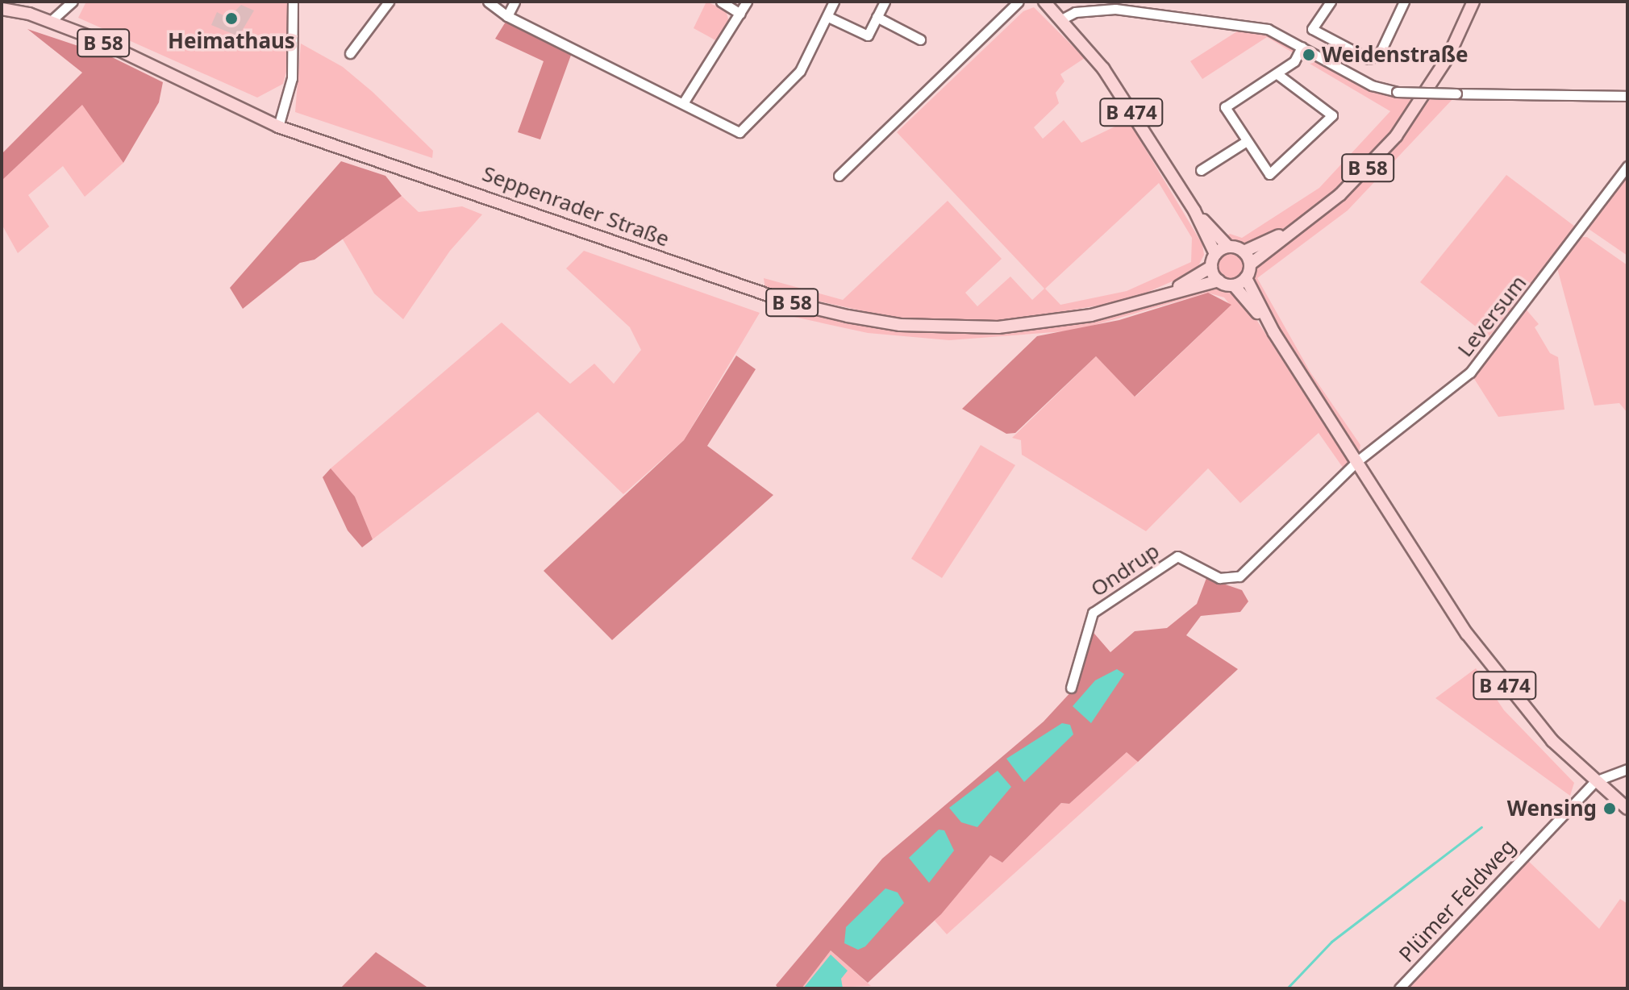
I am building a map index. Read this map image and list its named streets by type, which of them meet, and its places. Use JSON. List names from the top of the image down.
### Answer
{
  "streets": {
    "main road": ["B 58", "B 474", "Seppenrader Straße"],
    "street": ["Leversum", "Ondrup", "Plümer Feldweg"]
  },
  "crossings": [
    ["B 58", "B 474"],
    ["B 58", "Seppenrader Straße"],
    ["B 474", "Seppenrader Straße"],
    ["B 474", "Leversum"],
    ["B 474", "Ondrup"],
    ["B 474", "Plümer Feldweg"],
    ["Leversum", "Ondrup"]
  ],
  "places": ["Heimathaus", "Weidenstraße", "Wensing"]
}
